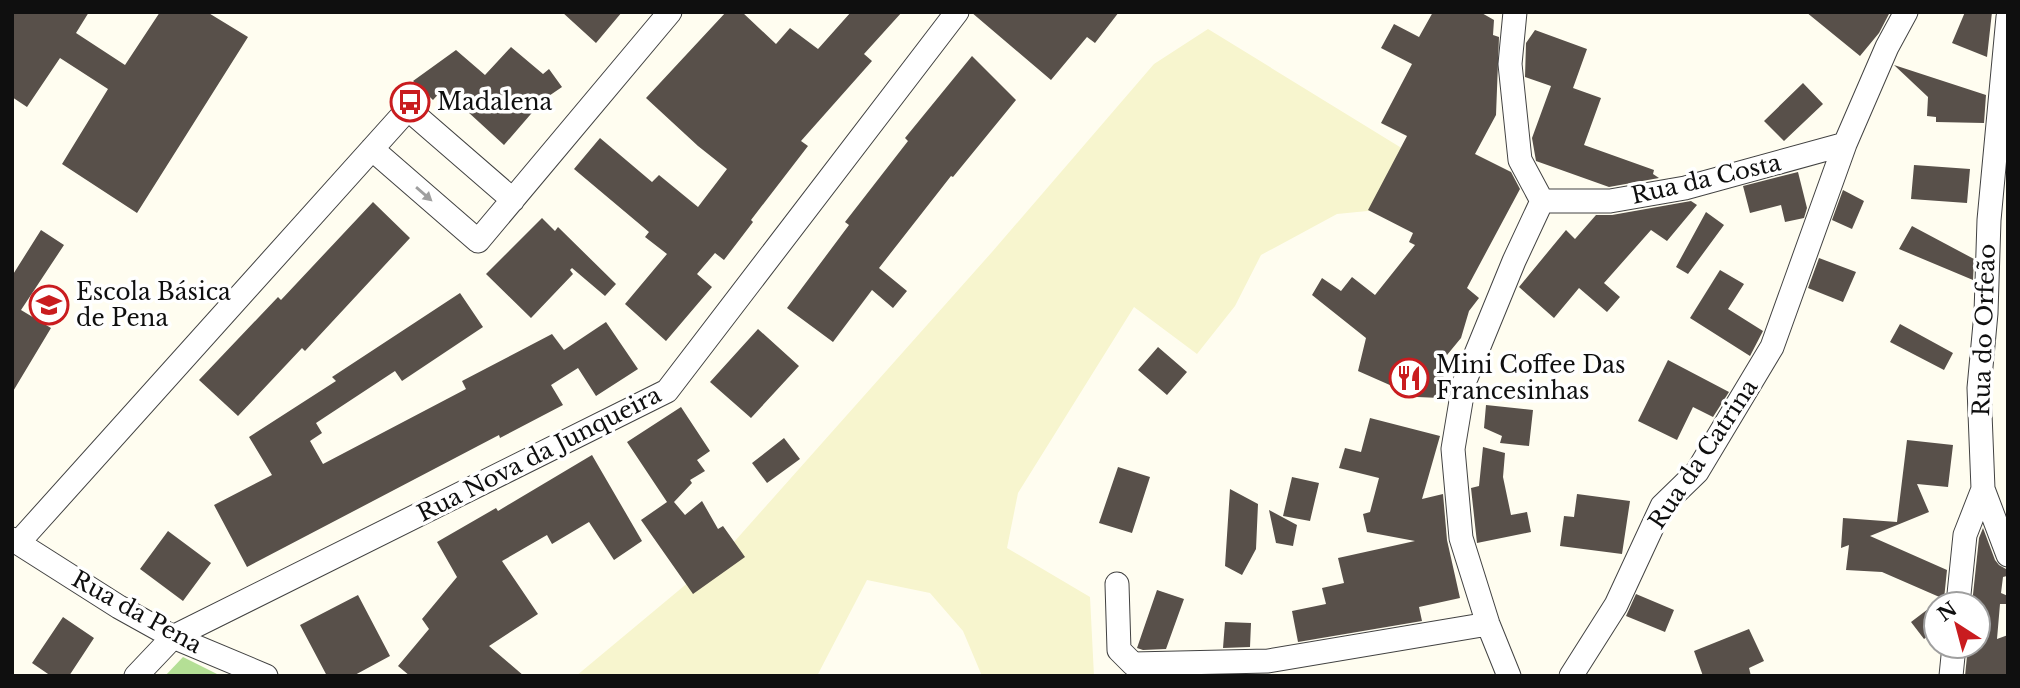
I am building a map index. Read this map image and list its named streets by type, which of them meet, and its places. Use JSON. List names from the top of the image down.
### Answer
{
  "streets": {
    "street": [
      "Rua da Costa",
      "Rua do Orfeão",
      "Rua Nova da Junqueira",
      "Rua da Catrina",
      "Rua da Pena"
    ]
  },
  "crossings": [
    ["Rua da Costa", "Rua da Catrina"],
    ["Rua Nova da Junqueira", "Rua da Pena"]
  ],
  "places": {
    "bus stop": ["Madalena"],
    "school or university": ["Escola Básica de Pena"],
    "restaurant": ["Mini Coffee Das Francesinhas"]
  },
  "north": "top left"
}
